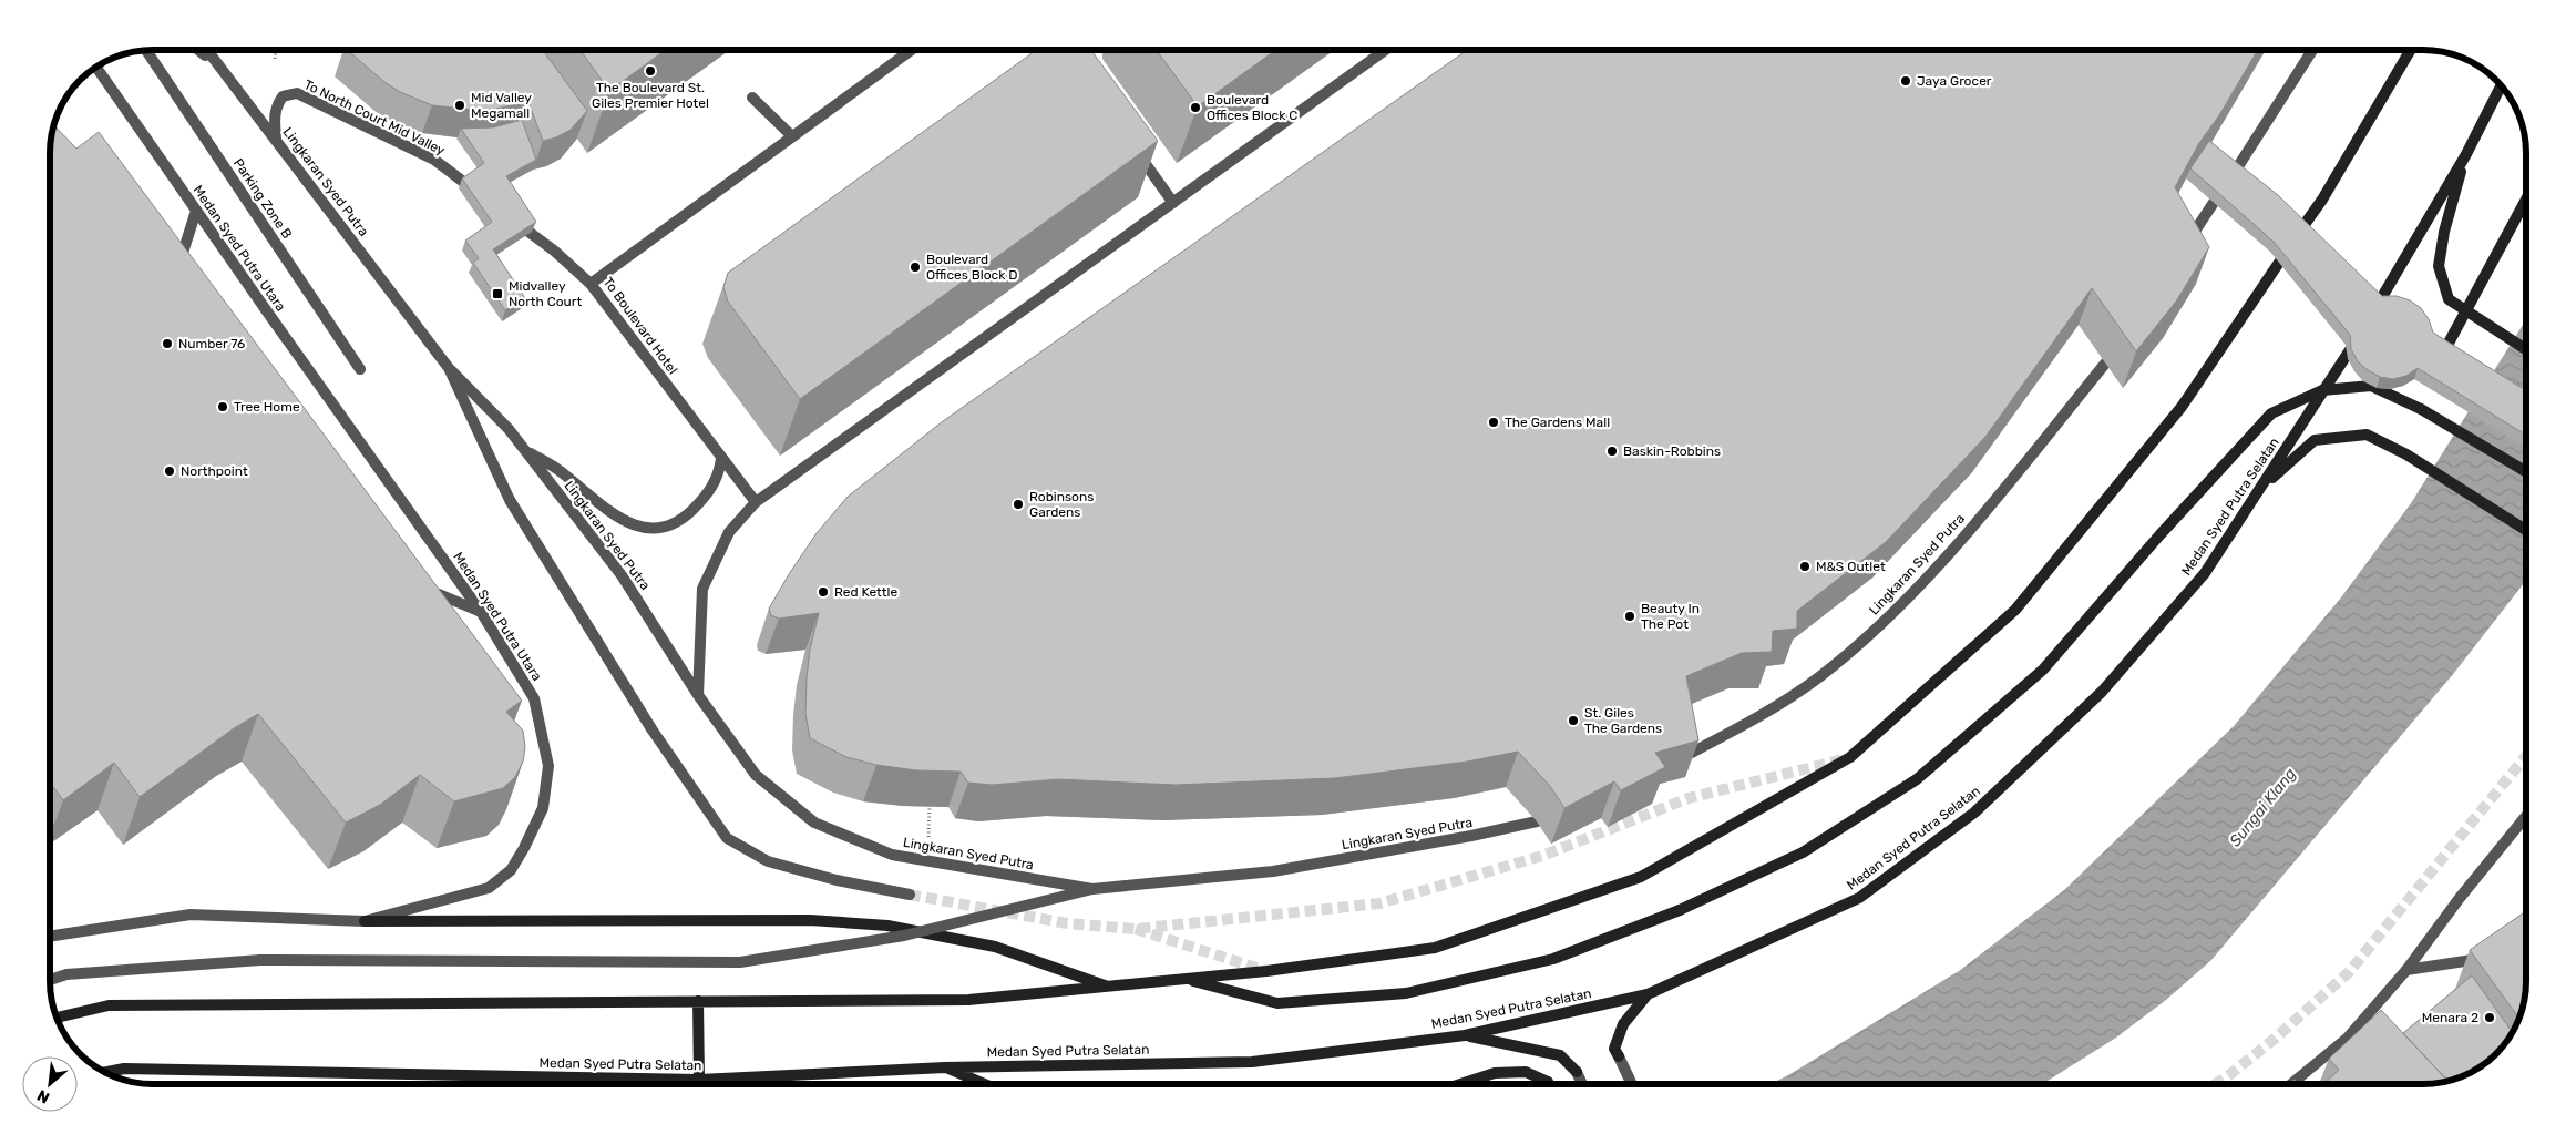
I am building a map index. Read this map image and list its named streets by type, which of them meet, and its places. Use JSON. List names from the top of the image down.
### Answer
{
  "streets": {
    "main road": ["Medan Syed Putra Selatan"],
    "street": [
      "To North Court Mid Valley",
      "Lingkaran Syed Putra",
      "Parking Zone B",
      "Medan Syed Putra Utara",
      "To Boulevard Hotel"
    ]
  },
  "crossings": [
    ["To North Court Mid Valley", "Lingkaran Syed Putra"]
  ],
  "water": ["Sungai Klang"],
  "places": {
    "other": [
      "The Boulevard St. Giles Premier Hotel",
      "Jaya Grocer",
      "Mid Valley Megamall",
      "Boulevard Offices Block C",
      "Boulevard Offices Block D",
      "Number 76",
      "Tree Home",
      "The Gardens Mall",
      "Baskin-Robbins",
      "Northpoint",
      "Robinsons Gardens",
      "M&S Outlet",
      "Red Kettle",
      "Beauty In The Pot",
      "St. Giles The Gardens",
      "Menara 2"
    ],
    "transit": ["Midvalley North Court"]
  },
  "north": "bottom left"
}
